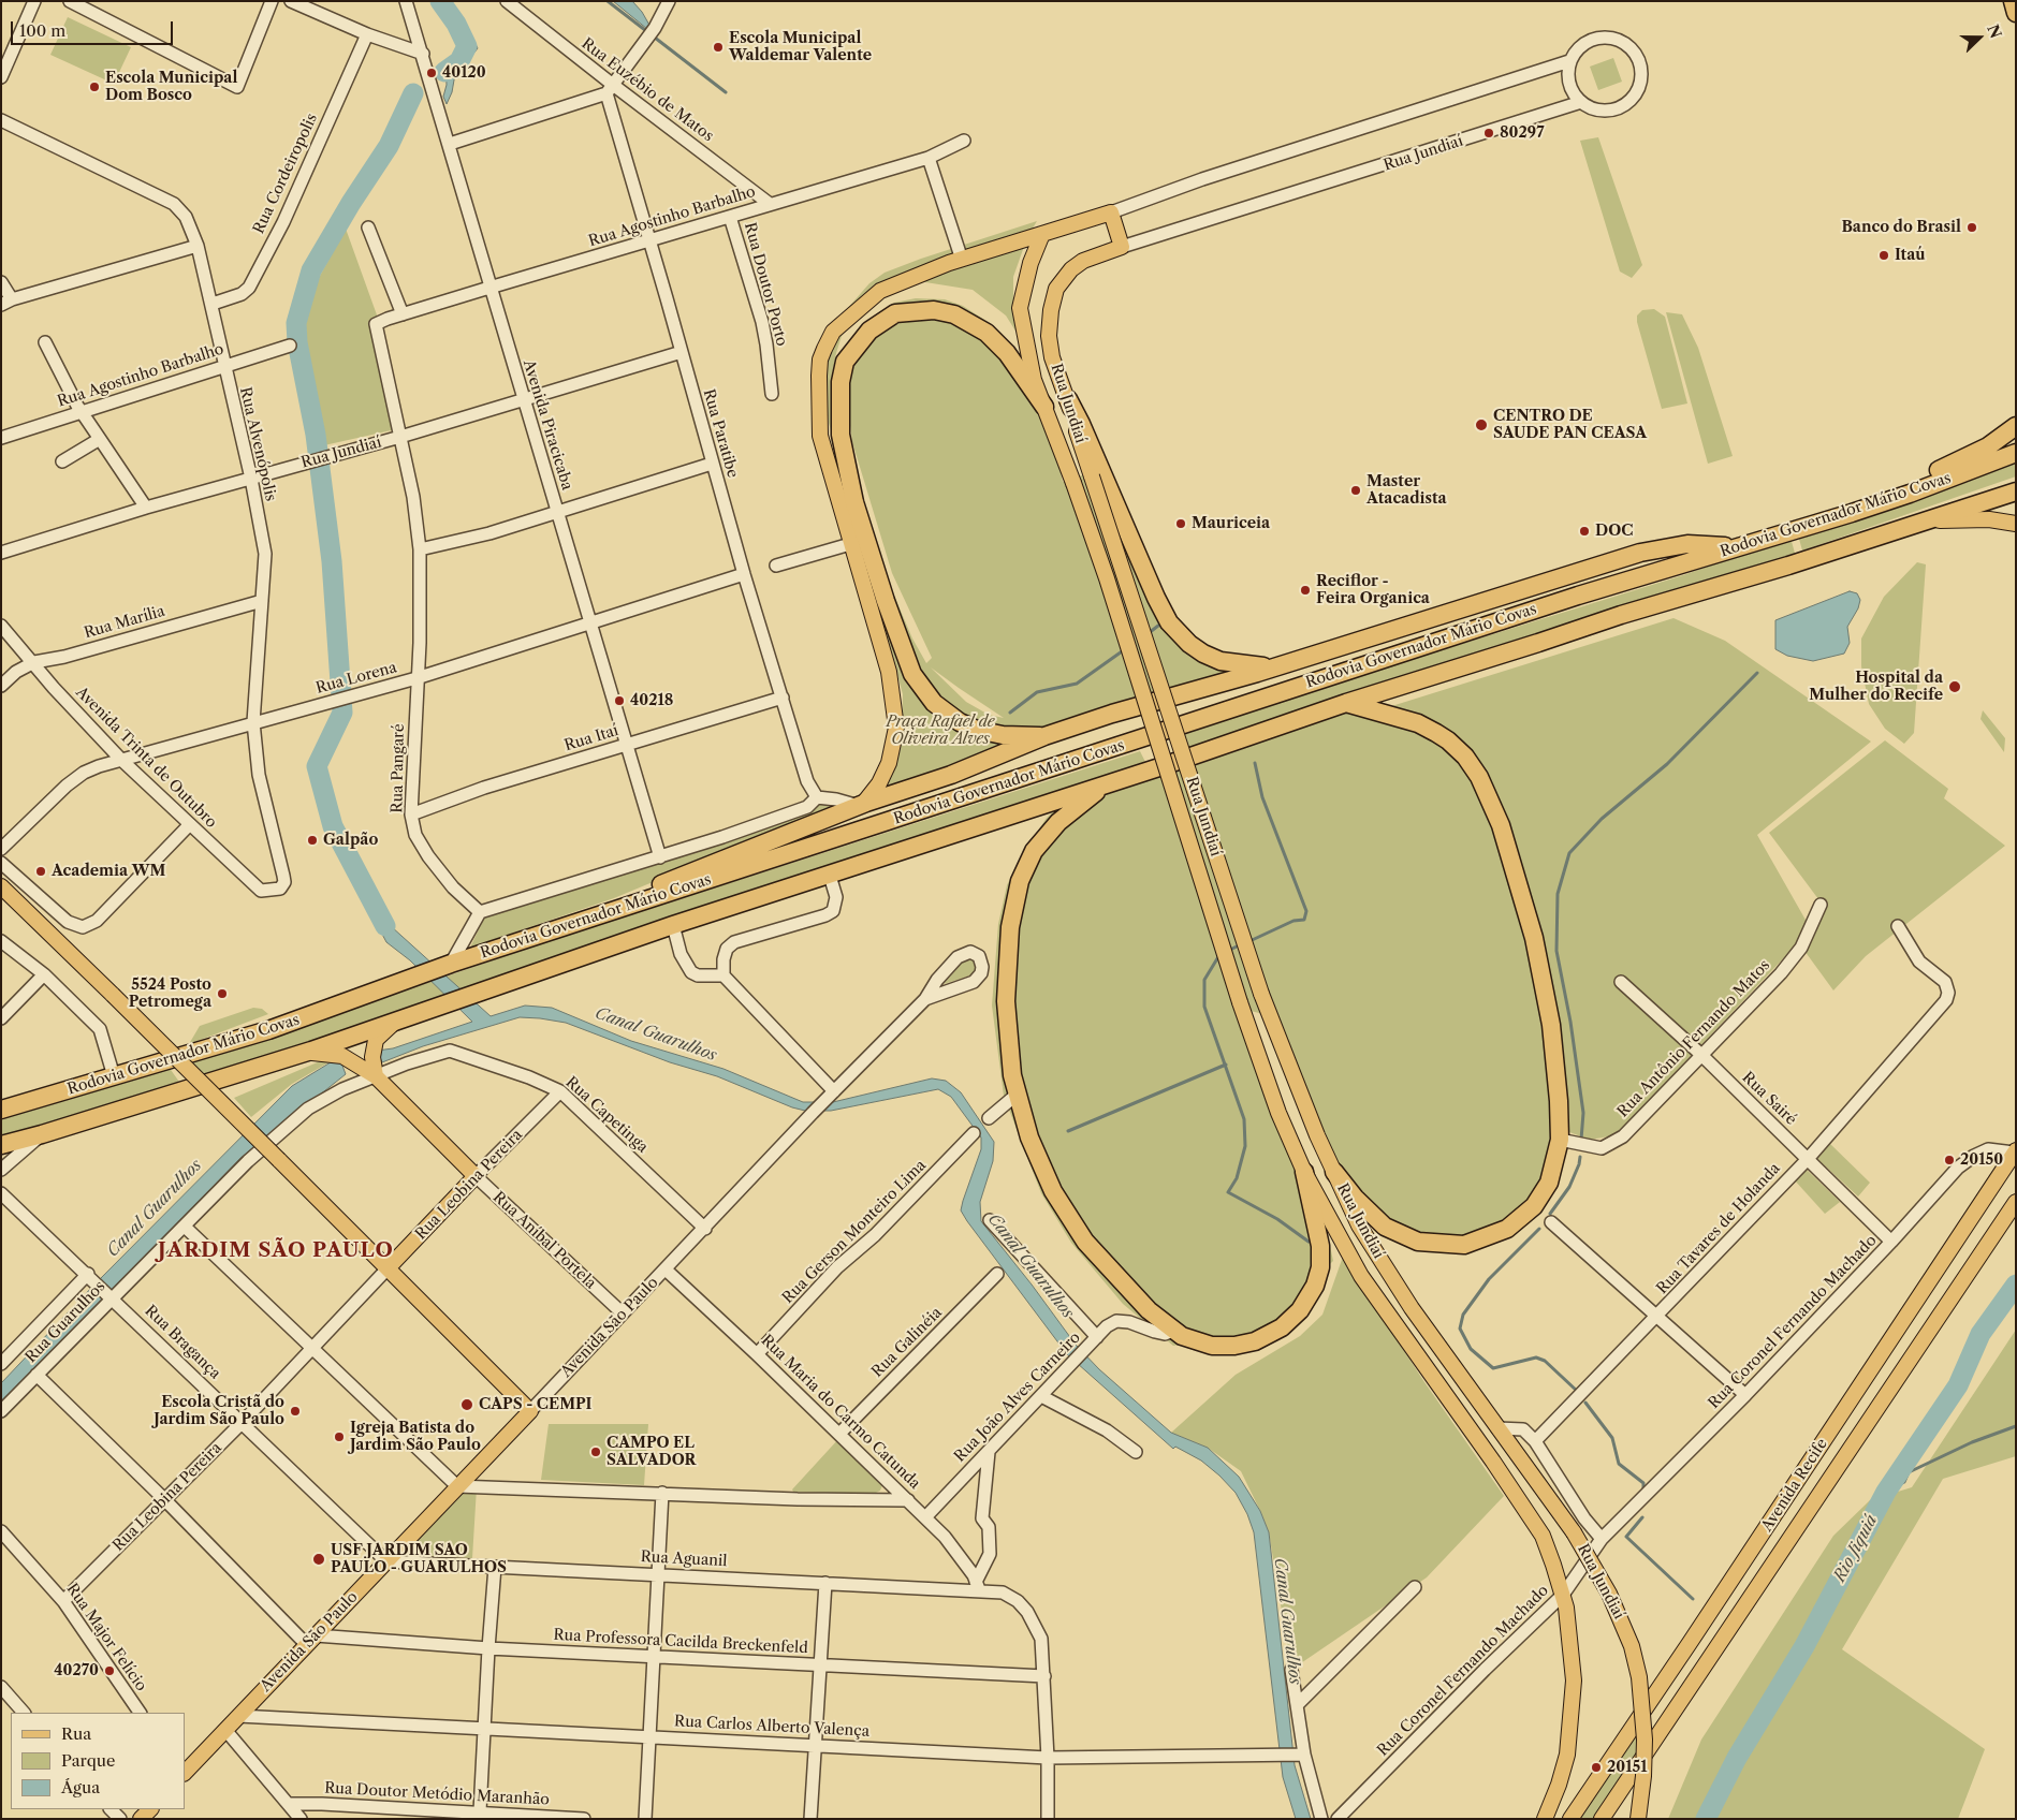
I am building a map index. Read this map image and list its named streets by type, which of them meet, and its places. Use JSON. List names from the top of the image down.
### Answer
{
  "streets": {
    "highway": ["Rodovia Governador Mário Covas"],
    "main road": [
      "Rua Jundiaí",
      "Rua Leobina Pereira",
      "Rua Aníbal Portela",
      "Avenida São Paulo",
      "Avenida Recife"
    ],
    "street": [
      "Rua Euzébio de Matos",
      "Rua Cordeiropolis",
      "Rua Agostinho Barbalho",
      "Rua Doutor Porto",
      "Avenida Piracicaba",
      "Rua Paratibe",
      "Rua Alvenópolis",
      "Rua Marília",
      "Rua Lorena",
      "Rua Itaí",
      "Avenida Trinta de Outubro",
      "Rua Pangaré",
      "Rua Antônio Fernando Matos",
      "Rua Sairé",
      "Rua Capetinga",
      "Rua Tavares de Holanda",
      "Rua Gerson Monteiro Lima",
      "Rua Guarulhos",
      "Rua Coronel Fernando Machado",
      "Rua Bragança",
      "Rua Galinéia",
      "Rua João Alves Carneiro",
      "Rua Maria do Carmo Catunda",
      "Rua Aguanil",
      "Rua Major Felício",
      "Rua Professora Cacilda Breckenfeld",
      "Rua Carlos Alberto Valença",
      "Rua Doutor Metódio Maranhão"
    ]
  },
  "crossings": [
    ["Rua Euzébio de Matos", "Rua Agostinho Barbalho"],
    ["Rua Euzébio de Matos", "Rua Paratibe"],
    ["Rua Jundiaí", "Avenida Piracicaba"],
    ["Rua Jundiaí", "Rua Paratibe"],
    ["Rua Jundiaí", "Rua Alvenópolis"],
    ["Rua Jundiaí", "Rua Pangaré"],
    ["Rua Jundiaí", "Rua Coronel Fernando Machado"],
    ["Rua Cordeiropolis", "Rua Alvenópolis"],
    ["Rua Agostinho Barbalho", "Rua Doutor Porto"],
    ["Rua Agostinho Barbalho", "Avenida Piracicaba"],
    ["Rua Agostinho Barbalho", "Rua Paratibe"],
    ["Rua Agostinho Barbalho", "Rua Alvenópolis"],
    ["Rua Agostinho Barbalho", "Rua Pangaré"],
    ["Avenida Piracicaba", "Rua Lorena"],
    ["Avenida Piracicaba", "Rua Itaí"],
    ["Rua Paratibe", "Rua Lorena"],
    ["Rua Paratibe", "Rua Itaí"],
    ["Rua Alvenópolis", "Rua Marília"],
    ["Rua Alvenópolis", "Rua Lorena"],
    ["Rua Alvenópolis", "Avenida Trinta de Outubro"],
    ["Rodovia Governador Mário Covas", "Rua Aníbal Portela"],
    ["Rua Marília", "Avenida Trinta de Outubro"],
    ["Rua Lorena", "Avenida Trinta de Outubro"],
    ["Rua Lorena", "Rua Pangaré"],
    ["Rua Itaí", "Rua Pangaré"],
    ["Rua Antônio Fernando Matos", "Rua Sairé"],
    ["Rua Sairé", "Rua Tavares de Holanda"],
    ["Rua Sairé", "Rua Coronel Fernando Machado"],
    ["Rua Capetinga", "Rua Leobina Pereira"],
    ["Rua Capetinga", "Rua Aníbal Portela"],
    ["Rua Capetinga", "Rua Guarulhos"],
    ["Rua Capetinga", "Avenida São Paulo"],
    ["Rua Leobina Pereira", "Rua Aníbal Portela"],
    ["Rua Leobina Pereira", "Rua Bragança"],
    ["Rua Leobina Pereira", "Rua Major Felício"],
    ["Rua Gerson Monteiro Lima", "Rua Maria do Carmo Catunda"],
    ["Rua Aníbal Portela", "Rua Guarulhos"],
    ["Rua Aníbal Portela", "Avenida São Paulo"],
    ["Rua Guarulhos", "Rua Bragança"],
    ["Rua Coronel Fernando Machado", "Avenida Recife"],
    ["Avenida São Paulo", "Rua Bragança"],
    ["Avenida São Paulo", "Rua Maria do Carmo Catunda"],
    ["Avenida São Paulo", "Rua Aguanil"],
    ["Avenida São Paulo", "Rua Professora Cacilda Breckenfeld"],
    ["Avenida São Paulo", "Rua Carlos Alberto Valença"],
    ["Rua Bragança", "Rua Aguanil"],
    ["Rua Galinéia", "Rua Maria do Carmo Catunda"],
    ["Rua João Alves Carneiro", "Rua Maria do Carmo Catunda"],
    ["Rua Maria do Carmo Catunda", "Rua Aguanil"],
    ["Rua Aguanil", "Rua Professora Cacilda Breckenfeld"],
    ["Rua Aguanil", "Rua Carlos Alberto Valença"]
  ],
  "districts": ["JARDIM SÃO PAULO"],
  "water": ["Canal Guarulhos", "Rio Jiquiá"],
  "parks": ["Praça Rafael de Oliveira Alves"],
  "places": [
    "Escola Municipal Waldemar Valente",
    "40120",
    "Escola Municipal Dom Bosco",
    "80297",
    "Banco do Brasil",
    "Itaú",
    "CENTRO DE SAUDE PAN CEASA",
    "Master Atacadista",
    "Mauriceia",
    "DOC",
    "Reciflor - Feira Organica",
    "Hospital da Mulher do Recife",
    "40218",
    "Galpão",
    "Academia WM",
    "5524 Posto Petromega",
    "20150",
    "CAPS - CEMPI",
    "Escola Cristã do Jardim São Paulo",
    "Igreja Batista do Jardim São Paulo",
    "CAMPO EL SALVADOR",
    "USF JARDIM SAO PAULO - GUARULHOS",
    "40270",
    "20151"
  ],
  "legend": ["Rua", "Parque", "Água"],
  "scale_bar": "100 m",
  "north": "right"
}
